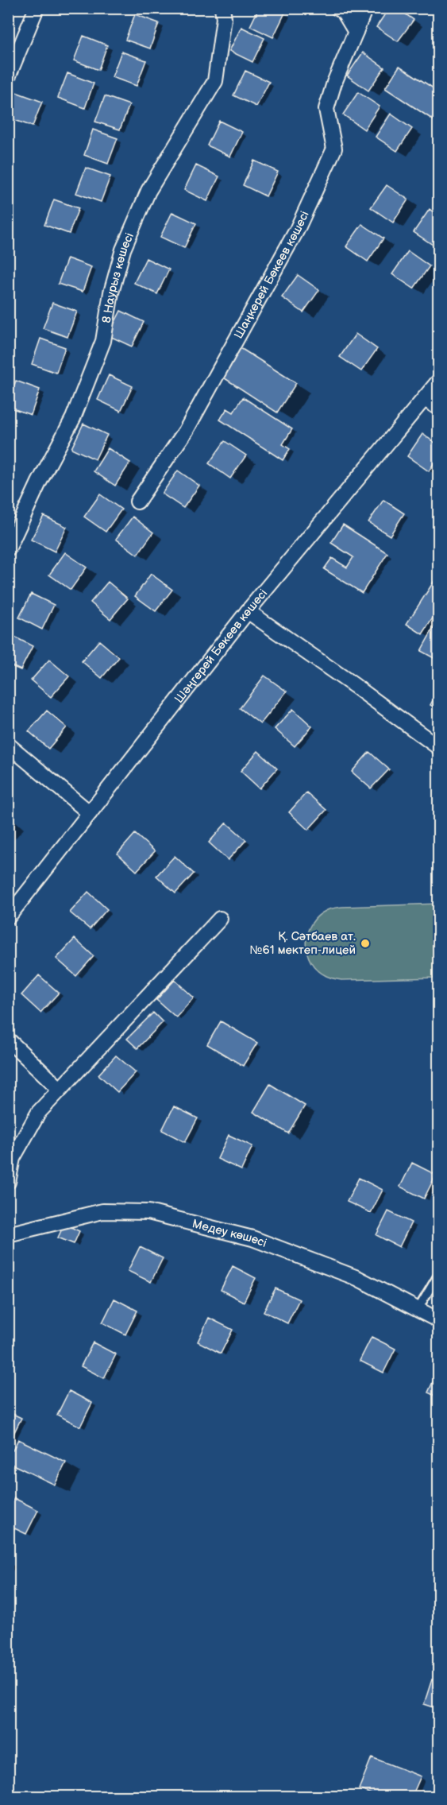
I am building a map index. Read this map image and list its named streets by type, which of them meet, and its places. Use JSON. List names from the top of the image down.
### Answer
{
  "streets": {
    "street": [
      "Шаңкерей Бөкеев көшесі",
      "8 Наурыз көшесі",
      "Шәңгерей Бөкеев көшесі",
      "Медеу көшесі"
    ]
  },
  "places": ["Қ. Сәтбаев ат. №61 мектеп-лицей"]
}
